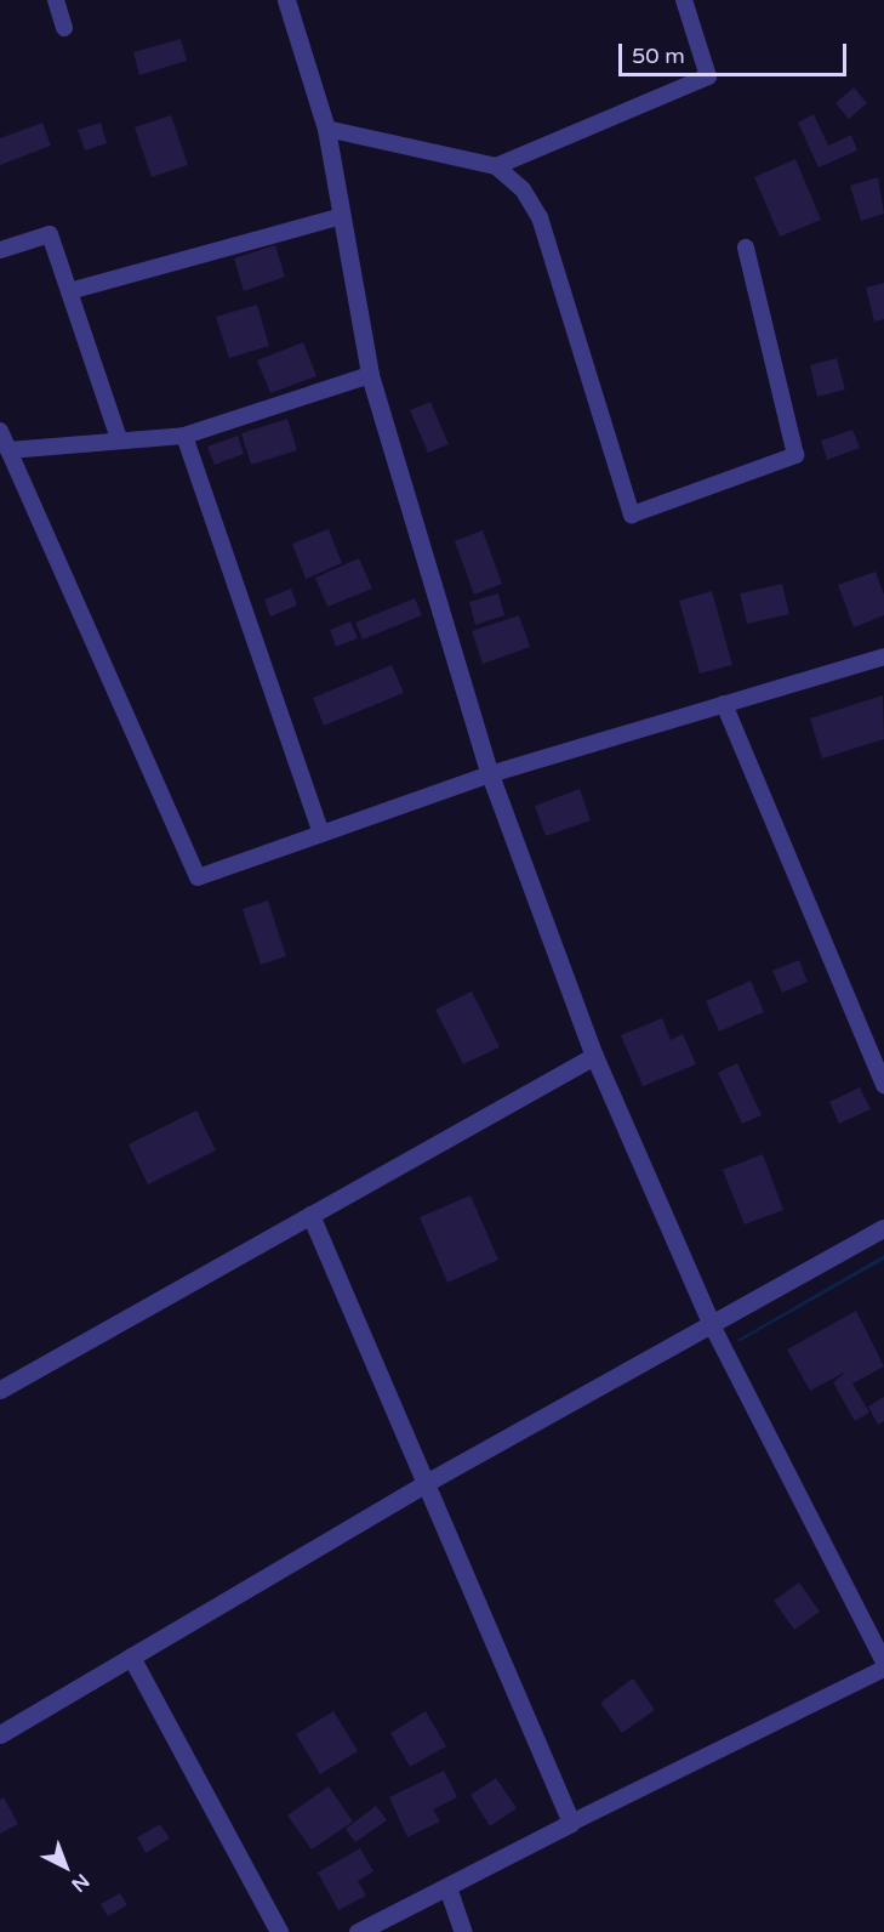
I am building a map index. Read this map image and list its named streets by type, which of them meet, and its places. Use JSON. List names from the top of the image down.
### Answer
{
  "scale_bar": "50 m",
  "north": "bottom right"
}
